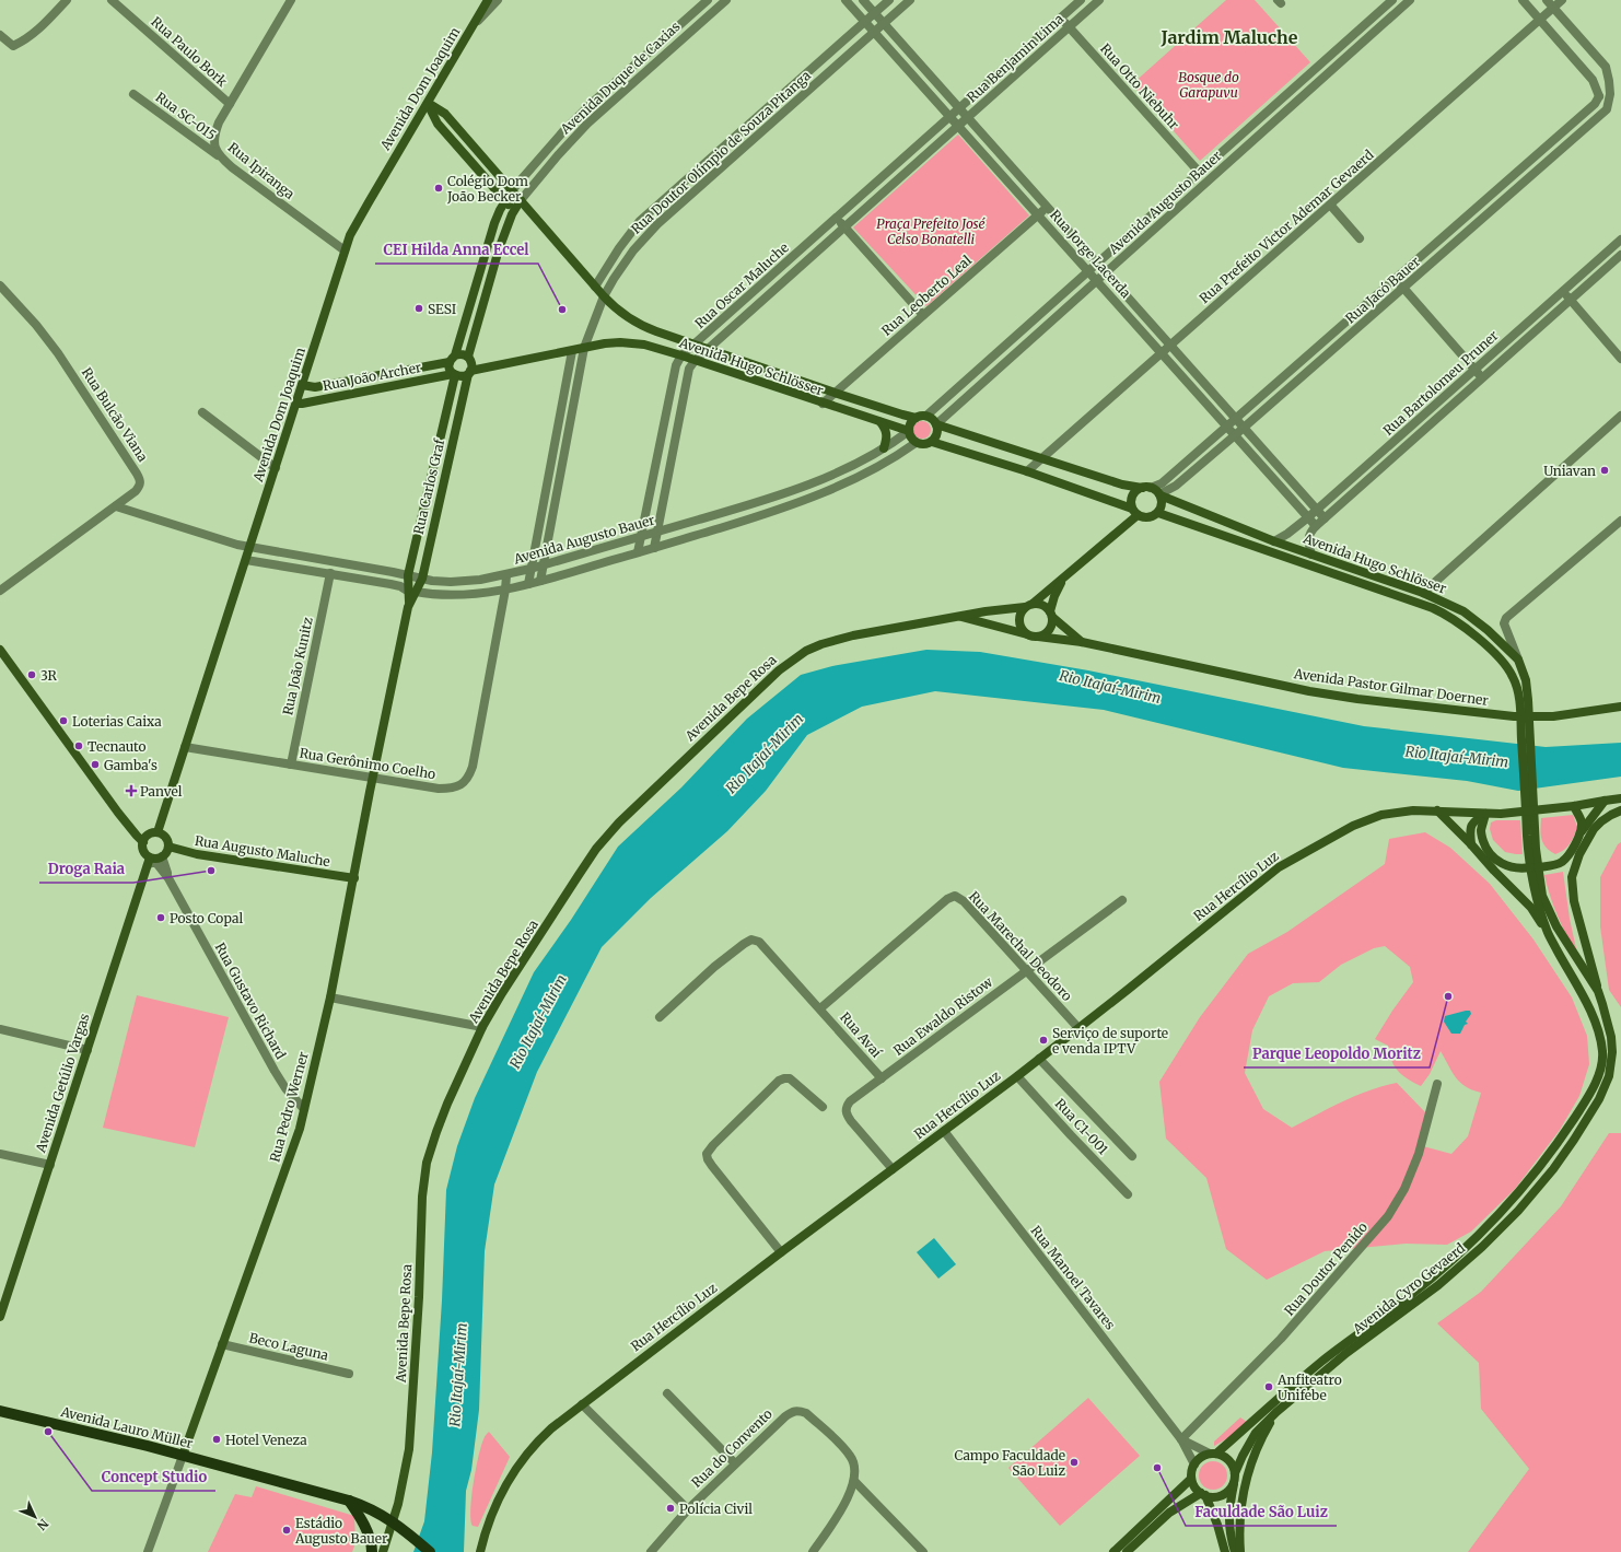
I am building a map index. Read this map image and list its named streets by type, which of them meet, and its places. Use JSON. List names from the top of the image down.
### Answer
{
  "streets": {
    "main road": [
      "Avenida Dom Joaquim",
      "Avenida Hugo Schlösser",
      "Rua João Archer",
      "Rua Carlos Graf",
      "Avenida Pastor Gilmar Doerner",
      "Avenida Bepe Rosa",
      "Rua Augusto Maluche",
      "Rua Hercílio Luz",
      "Avenida Getúlio Vargas",
      "Rua Pedro Werner",
      "Avenida Cyro Gevaerd",
      "Avenida Lauro Müller"
    ],
    "street": [
      "Rua Paulo Bork",
      "Rua Benjamin Lima",
      "Avenida Duque de Caxias",
      "Rua Otto Niebuhr",
      "Rua SC-015",
      "Rua Doutor Olímpio de Souza Pitanga",
      "Rua Ipiranga",
      "Avenida Augusto Bauer",
      "Rua Prefeito Victor Ademar Gevaerd",
      "Rua Jorge Lacerda",
      "Rua Oscar Maluche",
      "Rua Jacó Bauer",
      "Rua Leoberto Leal",
      "Rua Bartolomeu Pruner",
      "Rua Bulcão Viana",
      "Rua João Kunitz",
      "Rua Gerônimo Coelho",
      "Rua Marechal Deodoro",
      "Rua Gustavo Richard",
      "Rua Ewaldo Ristow",
      "Rua Avaí",
      "Rua C1-001",
      "Rua Doutor Penido",
      "Rua Manoel Tavares",
      "Beco Laguna",
      "Rua do Convento"
    ]
  },
  "crossings": [
    ["Rua Paulo Bork", "Rua Ipiranga"],
    ["Rua Benjamin Lima", "Rua Otto Niebuhr"],
    ["Rua Benjamin Lima", "Rua Jorge Lacerda"],
    ["Rua Benjamin Lima", "Rua Oscar Maluche"],
    ["Avenida Duque de Caxias", "Avenida Hugo Schlösser"],
    ["Rua Otto Niebuhr", "Avenida Augusto Bauer"],
    ["Avenida Dom Joaquim", "Rua Ipiranga"],
    ["Avenida Dom Joaquim", "Avenida Augusto Bauer"],
    ["Avenida Dom Joaquim", "Avenida Hugo Schlösser"],
    ["Avenida Dom Joaquim", "Rua João Archer"],
    ["Avenida Dom Joaquim", "Rua Gerônimo Coelho"],
    ["Avenida Dom Joaquim", "Rua Augusto Maluche"],
    ["Avenida Dom Joaquim", "Rua Gustavo Richard"],
    ["Avenida Dom Joaquim", "Avenida Getúlio Vargas"],
    ["Rua SC-015", "Rua Ipiranga"],
    ["Rua Doutor Olímpio de Souza Pitanga", "Avenida Augusto Bauer"],
    ["Rua Doutor Olímpio de Souza Pitanga", "Rua Jorge Lacerda"],
    ["Rua Doutor Olímpio de Souza Pitanga", "Avenida Hugo Schlösser"],
    ["Avenida Augusto Bauer", "Rua Jorge Lacerda"],
    ["Avenida Augusto Bauer", "Rua Oscar Maluche"],
    ["Avenida Augusto Bauer", "Avenida Hugo Schlösser"],
    ["Avenida Augusto Bauer", "Rua Bulcão Viana"],
    ["Avenida Augusto Bauer", "Rua Carlos Graf"],
    ["Avenida Augusto Bauer", "Rua João Kunitz"],
    ["Avenida Augusto Bauer", "Rua Gerônimo Coelho"],
    ["Rua Prefeito Victor Ademar Gevaerd", "Rua Jorge Lacerda"],
    ["Rua Jorge Lacerda", "Rua Oscar Maluche"],
    ["Rua Jorge Lacerda", "Rua Jacó Bauer"],
    ["Rua Jorge Lacerda", "Rua Leoberto Leal"],
    ["Rua Jorge Lacerda", "Rua Bartolomeu Pruner"],
    ["Rua Oscar Maluche", "Avenida Hugo Schlösser"],
    ["Rua Jacó Bauer", "Avenida Hugo Schlösser"],
    ["Rua Leoberto Leal", "Avenida Hugo Schlösser"],
    ["Avenida Hugo Schlösser", "Rua Bartolomeu Pruner"],
    ["Avenida Hugo Schlösser", "Avenida Cyro Gevaerd"],
    ["Rua João Archer", "Rua Carlos Graf"],
    ["Rua Carlos Graf", "Rua Gerônimo Coelho"],
    ["Rua Carlos Graf", "Rua Pedro Werner"],
    ["Rua João Kunitz", "Rua Gerônimo Coelho"],
    ["Avenida Pastor Gilmar Doerner", "Avenida Bepe Rosa"],
    ["Rua Gerônimo Coelho", "Rua Pedro Werner"],
    ["Rua Augusto Maluche", "Rua Gustavo Richard"],
    ["Rua Augusto Maluche", "Avenida Getúlio Vargas"],
    ["Rua Augusto Maluche", "Rua Pedro Werner"],
    ["Rua Hercílio Luz", "Rua Marechal Deodoro"],
    ["Rua Hercílio Luz", "Rua Ewaldo Ristow"],
    ["Rua Hercílio Luz", "Rua C1-001"],
    ["Rua Hercílio Luz", "Rua Manoel Tavares"],
    ["Rua Marechal Deodoro", "Rua Ewaldo Ristow"],
    ["Rua Marechal Deodoro", "Rua Avaí"],
    ["Rua Gustavo Richard", "Avenida Getúlio Vargas"],
    ["Rua Gustavo Richard", "Rua Pedro Werner"],
    ["Rua Ewaldo Ristow", "Rua Avaí"],
    ["Rua Pedro Werner", "Beco Laguna"],
    ["Rua Pedro Werner", "Avenida Lauro Müller"],
    ["Rua Doutor Penido", "Rua Manoel Tavares"],
    ["Rua Manoel Tavares", "Avenida Cyro Gevaerd"]
  ],
  "districts": ["Jardim Maluche"],
  "water": ["Rio Itajaí-Mirim"],
  "parks": ["Bosque do Garapuvu", "Praça Prefeito José Celso Bonatelli"],
  "places": {
    "other": [
      "Colégio Dom João Becker",
      "SESI",
      "CEI Hilda Anna Eccel",
      "Uniavan",
      "3R",
      "Loterias Caixa",
      "Tecnauto",
      "Gamba's",
      "Droga Raia",
      "Posto Copal",
      "Parque Leopoldo Moritz",
      "Serviço de suporte e venda IPTV",
      "Anfiteatro Unifebe",
      "Concept Studio",
      "Hotel Veneza",
      "Campo Faculdade São Luiz",
      "Faculdade São Luiz",
      "Polícia Civil",
      "Estádio Augusto Bauer"
    ],
    "health": ["Panvel"]
  },
  "north": "bottom right"
}
